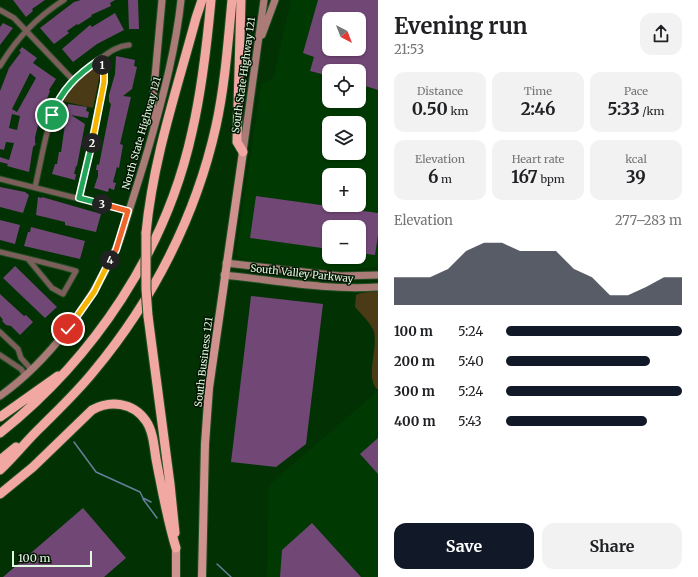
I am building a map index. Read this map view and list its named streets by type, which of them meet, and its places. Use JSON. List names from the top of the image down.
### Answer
{
  "streets": {
    "main road": [
      "South State Highway 121",
      "North State Highway 121",
      "South Valley Parkway",
      "South Business 121"
    ]
  },
  "crossings": [
    ["South State Highway 121", "South Business 121"],
    ["South Valley Parkway", "South Business 121"]
  ],
  "scale_bar": "100 m",
  "north": "bottom right",
  "page": {
    "heading": ["Evening run", "21:53"],
    "map_buttons": ["+", "−"],
    "pins": [
      "1",
      "2",
      "3",
      "4"
    ],
    "stats": [
      ["Distance", "0.50 km"],
      ["Time", "2:46"],
      ["Pace", "5:33 /km"],
      ["Elevation", "6 m"],
      ["Heart rate", "167 bpm"],
      ["kcal", "39"]
    ],
    "chart": ["Elevation", "277–283 m"],
    "list": [
      {
        "name": "100 m",
        "note": "5:24"
      },
      {
        "name": "200 m",
        "note": "5:40"
      },
      {
        "name": "300 m",
        "note": "5:24"
      },
      {
        "name": "400 m",
        "note": "5:43"
      }
    ],
    "buttons": ["Save", "Share"],
    "scale": "100 m"
  }
}
